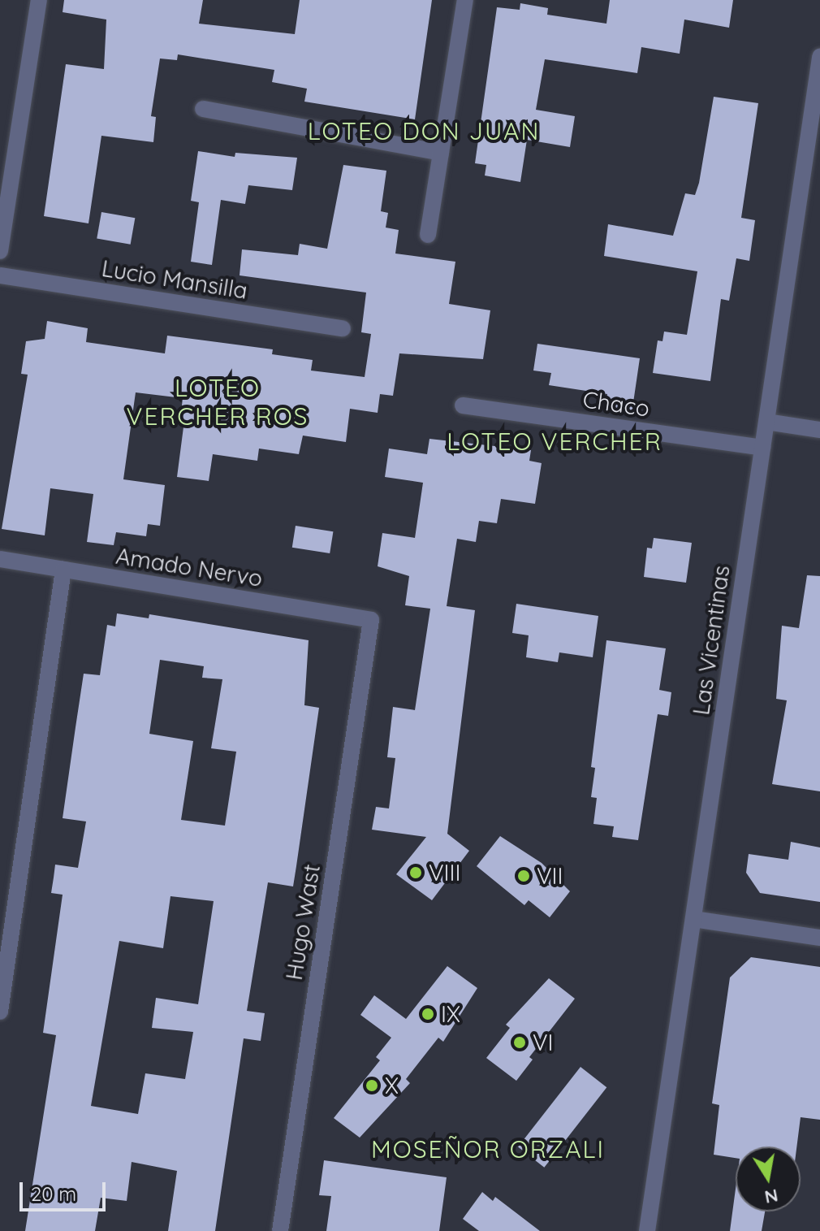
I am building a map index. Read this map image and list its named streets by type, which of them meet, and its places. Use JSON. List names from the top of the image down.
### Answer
{
  "streets": {
    "street": [
      "Lucio Mansilla",
      "Chaco",
      "Amado Nervo",
      "Las Vicentinas",
      "Hugo Wast"
    ]
  },
  "crossings": [
    ["Chaco", "Las Vicentinas"],
    ["Amado Nervo", "Hugo Wast"]
  ],
  "districts": [
    "LOTEO DON JUAN",
    "LOTEO VERCHER ROS",
    "LOTEO VERCHER",
    "MOSEÑOR ORZALI"
  ],
  "places": [
    "VIII",
    "VII",
    "IX",
    "VI",
    "X"
  ],
  "scale_bar": "20 m",
  "north": "bottom"
}
